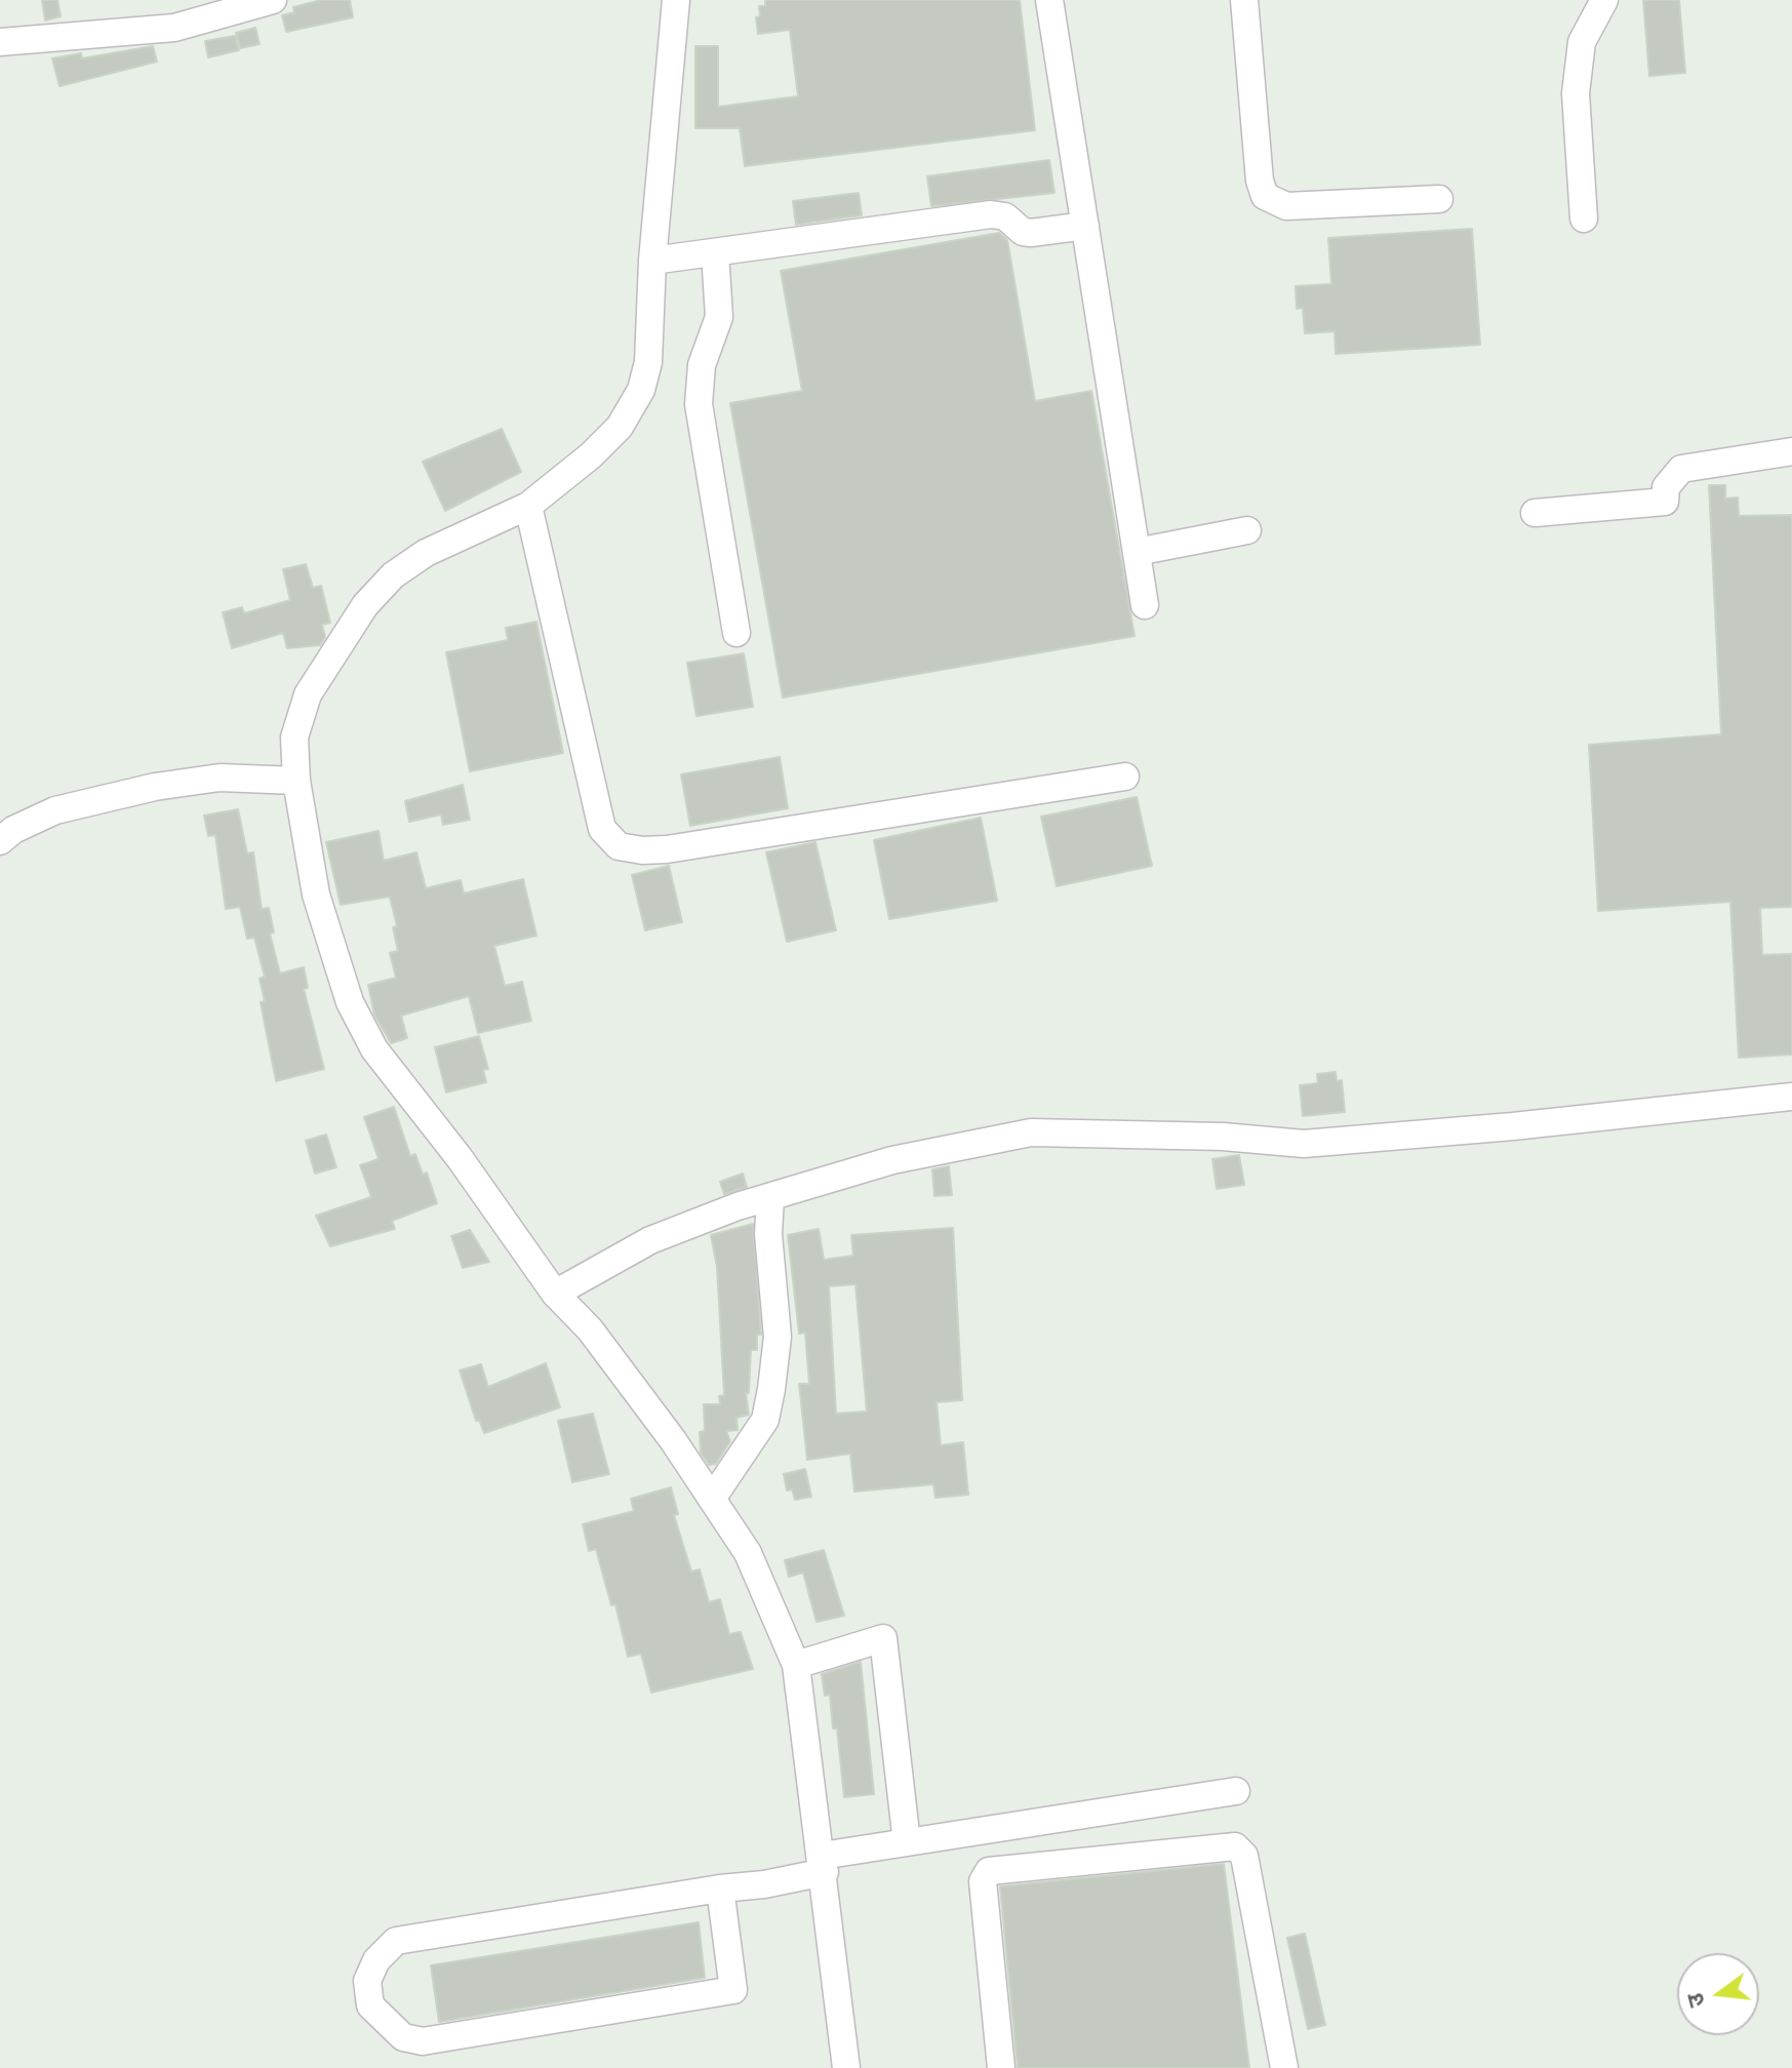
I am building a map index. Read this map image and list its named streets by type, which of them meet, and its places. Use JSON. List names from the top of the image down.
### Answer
{
  "north": "left"
}
